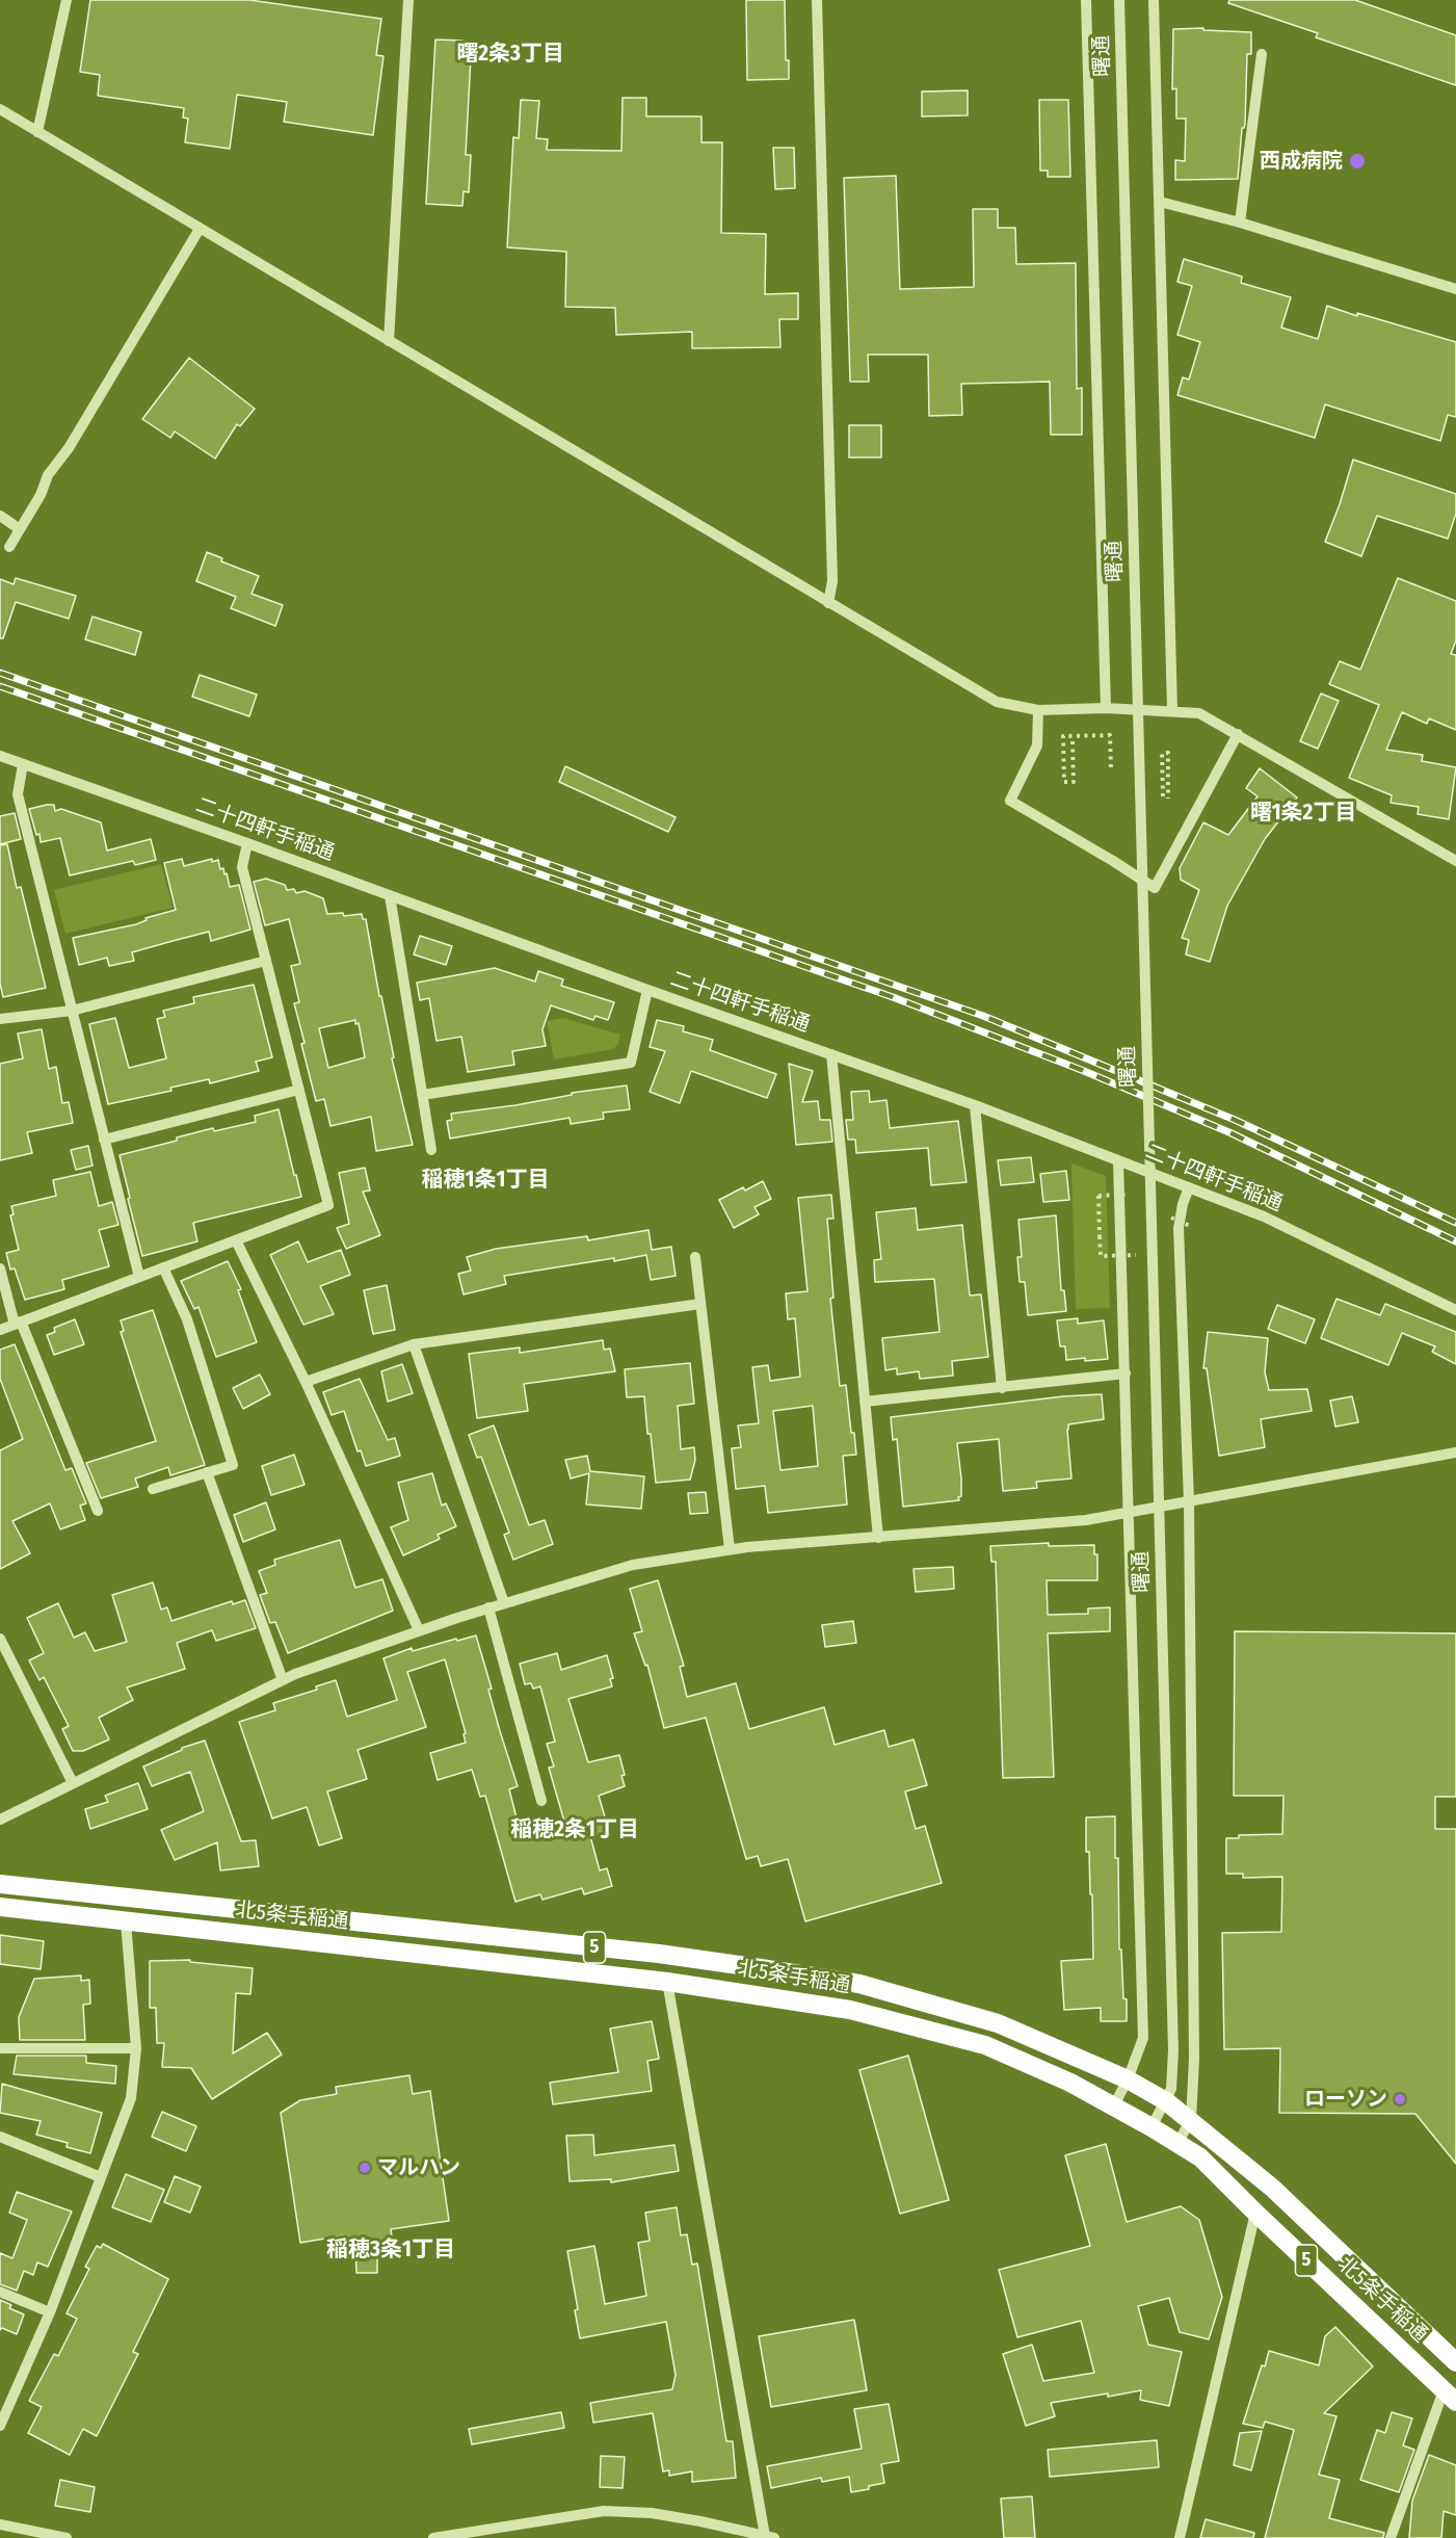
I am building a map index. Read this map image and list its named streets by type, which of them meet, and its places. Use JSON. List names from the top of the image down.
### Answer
{
  "streets": {
    "highway": ["北5条手稲通", "5"],
    "street": ["曙通", "二十四軒手稲通"]
  },
  "crossings": [
    ["曙通", "北5条手稲通"]
  ],
  "districts": [
    "曙2条3丁目",
    "曙1条2丁目",
    "稲穂1条1丁目",
    "稲穂2条1丁目",
    "稲穂3条1丁目"
  ],
  "places": ["西成病院", "ローソン", "マルハン"]
}
